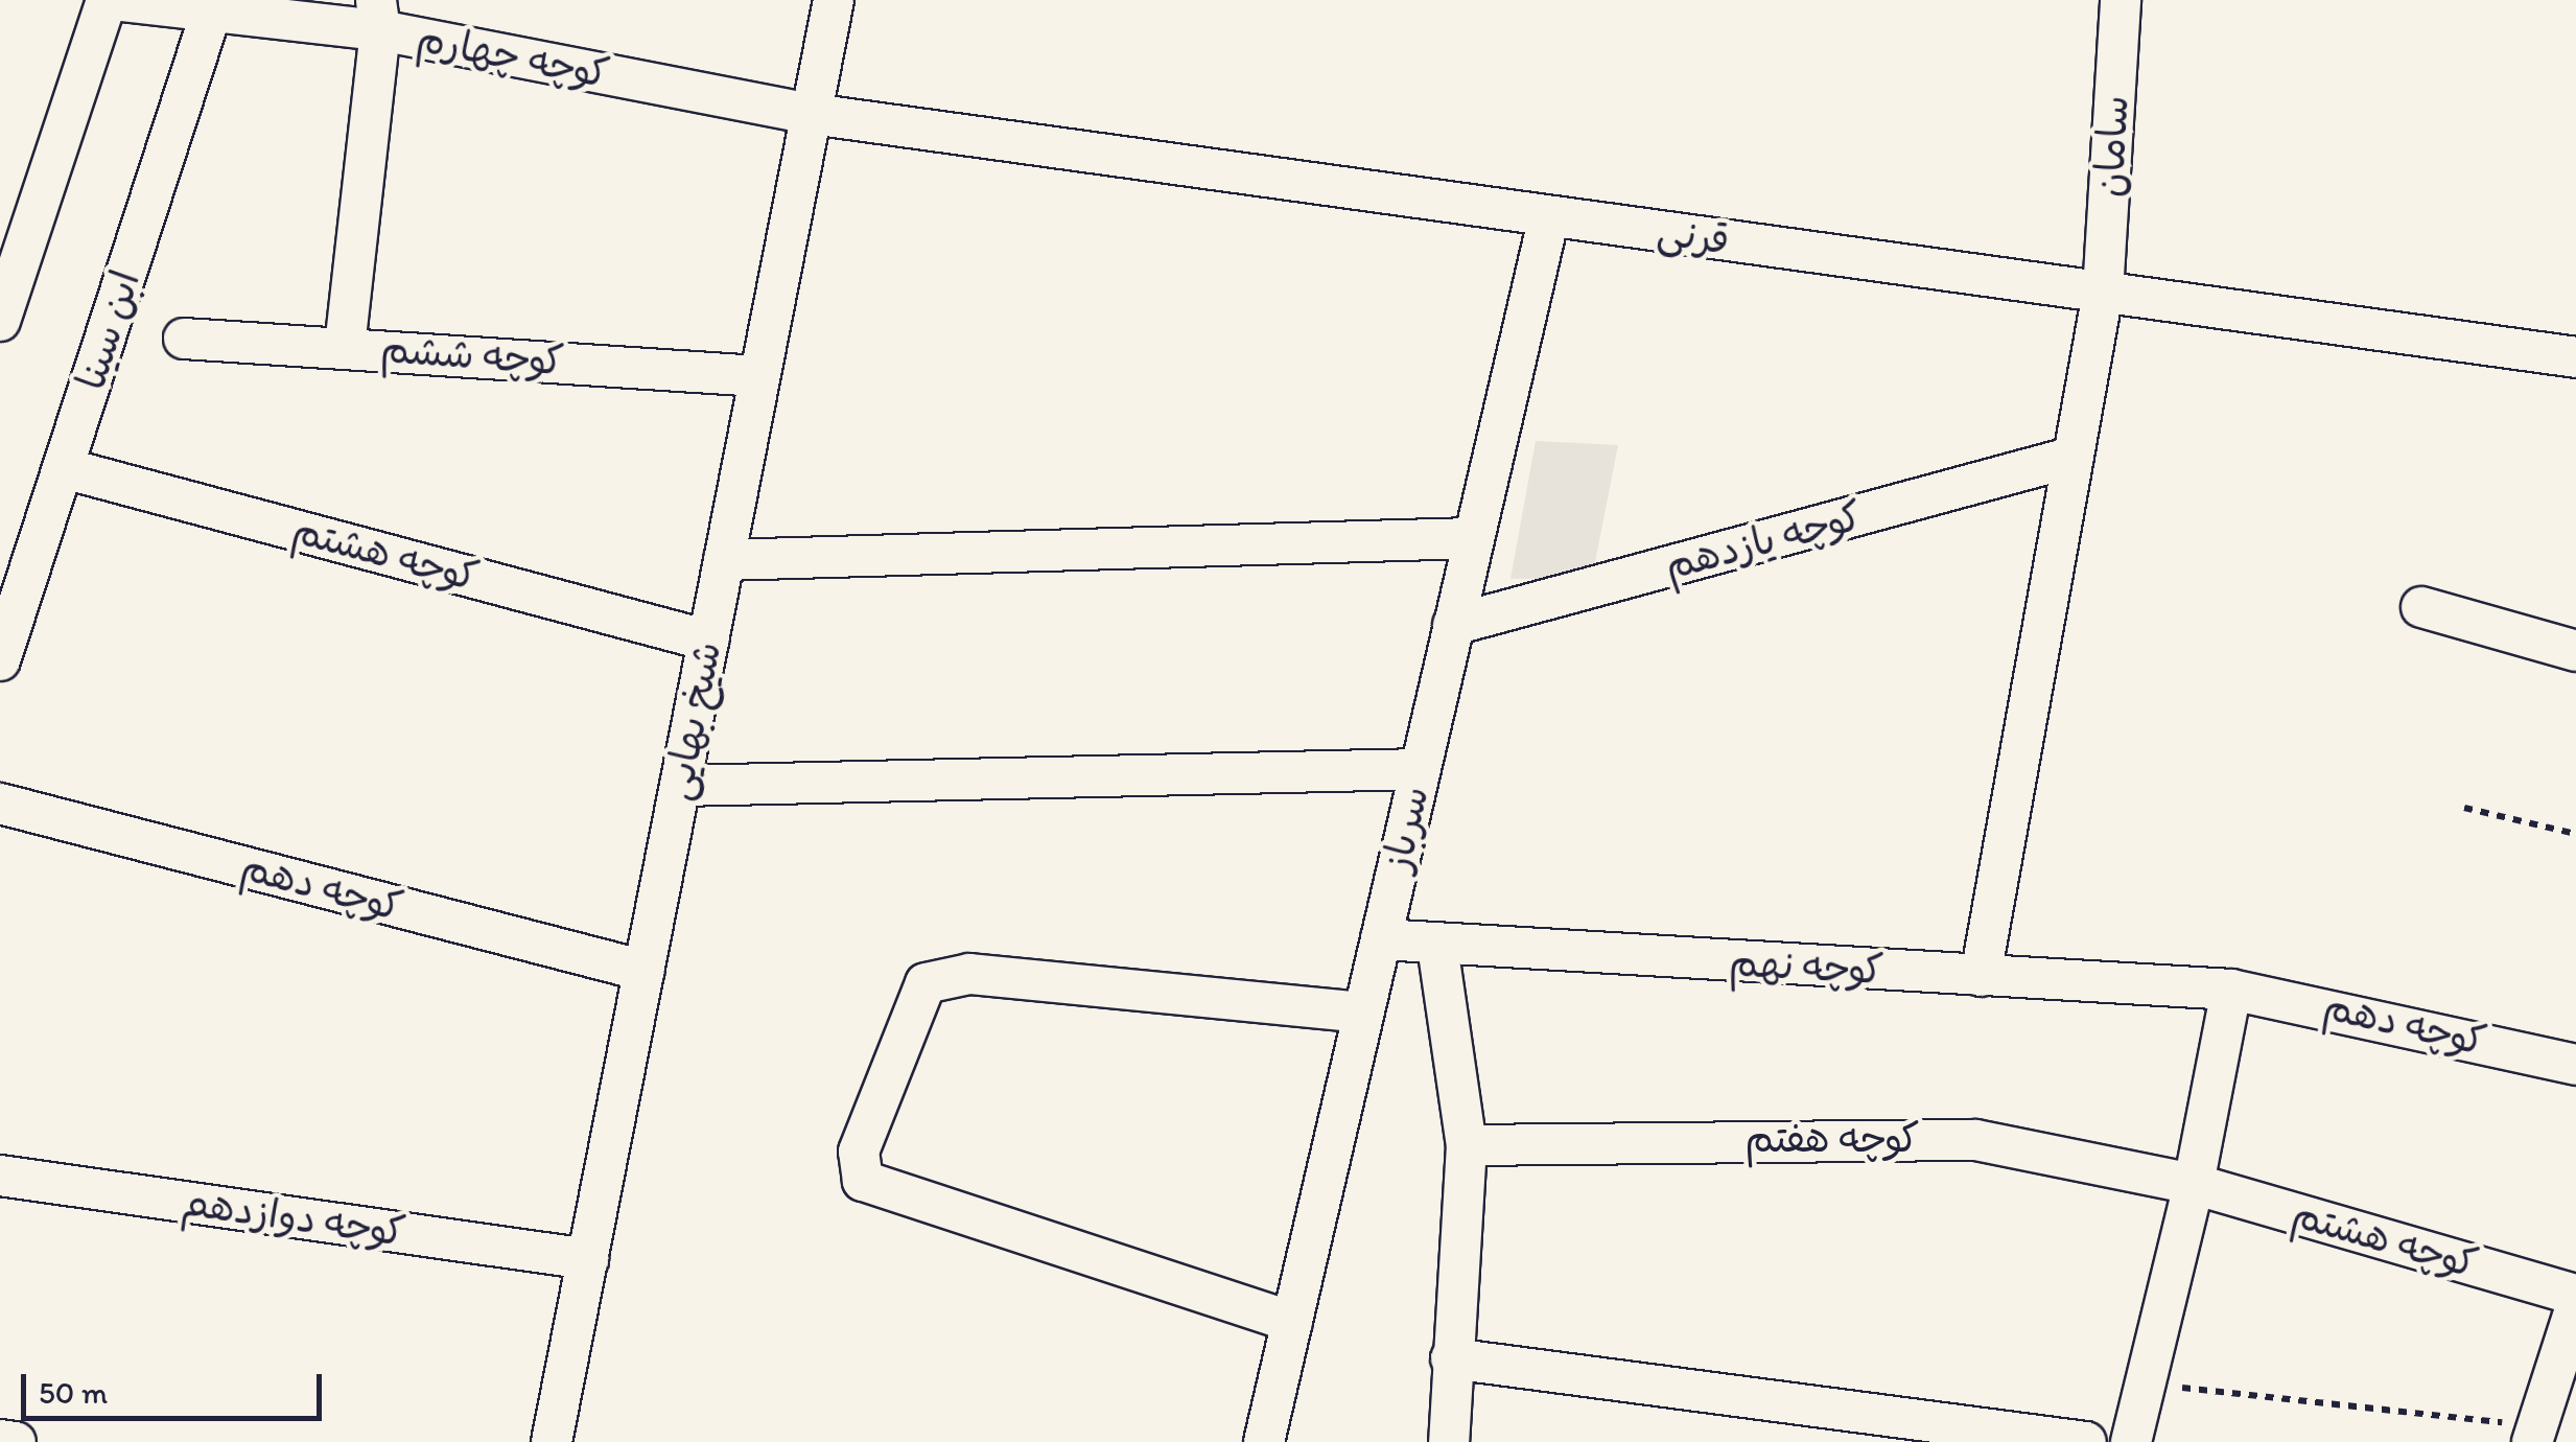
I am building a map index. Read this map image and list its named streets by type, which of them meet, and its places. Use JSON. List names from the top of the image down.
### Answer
{
  "streets": {
    "street": [
      "کوچه چهارم",
      "سامان",
      "قرنی",
      "ابن سینا",
      "کوچه ششم",
      "کوچه یازدهم",
      "کوچه هشتم",
      "شیخ بهایی",
      "سرباز",
      "کوچه دهم",
      "کوچه نهم",
      "کوچه هفتم",
      "کوچه دوازدهم"
    ]
  },
  "crossings": [
    ["کوچه چهارم", "قرنی"],
    ["کوچه چهارم", "ابن سینا"],
    ["کوچه چهارم", "شیخ بهایی"],
    ["سامان", "قرنی"],
    ["سامان", "کوچه یازدهم"],
    ["سامان", "کوچه نهم"],
    ["قرنی", "شیخ بهایی"],
    ["قرنی", "سرباز"],
    ["ابن سینا", "کوچه هشتم"],
    ["کوچه ششم", "شیخ بهایی"],
    ["کوچه یازدهم", "سرباز"],
    ["کوچه هشتم", "شیخ بهایی"],
    ["کوچه هشتم", "کوچه هفتم"],
    ["شیخ بهایی", "کوچه دهم"],
    ["شیخ بهایی", "کوچه دوازدهم"],
    ["سرباز", "کوچه نهم"],
    ["کوچه دهم", "کوچه نهم"]
  ],
  "scale_bar": "50 m"
}
